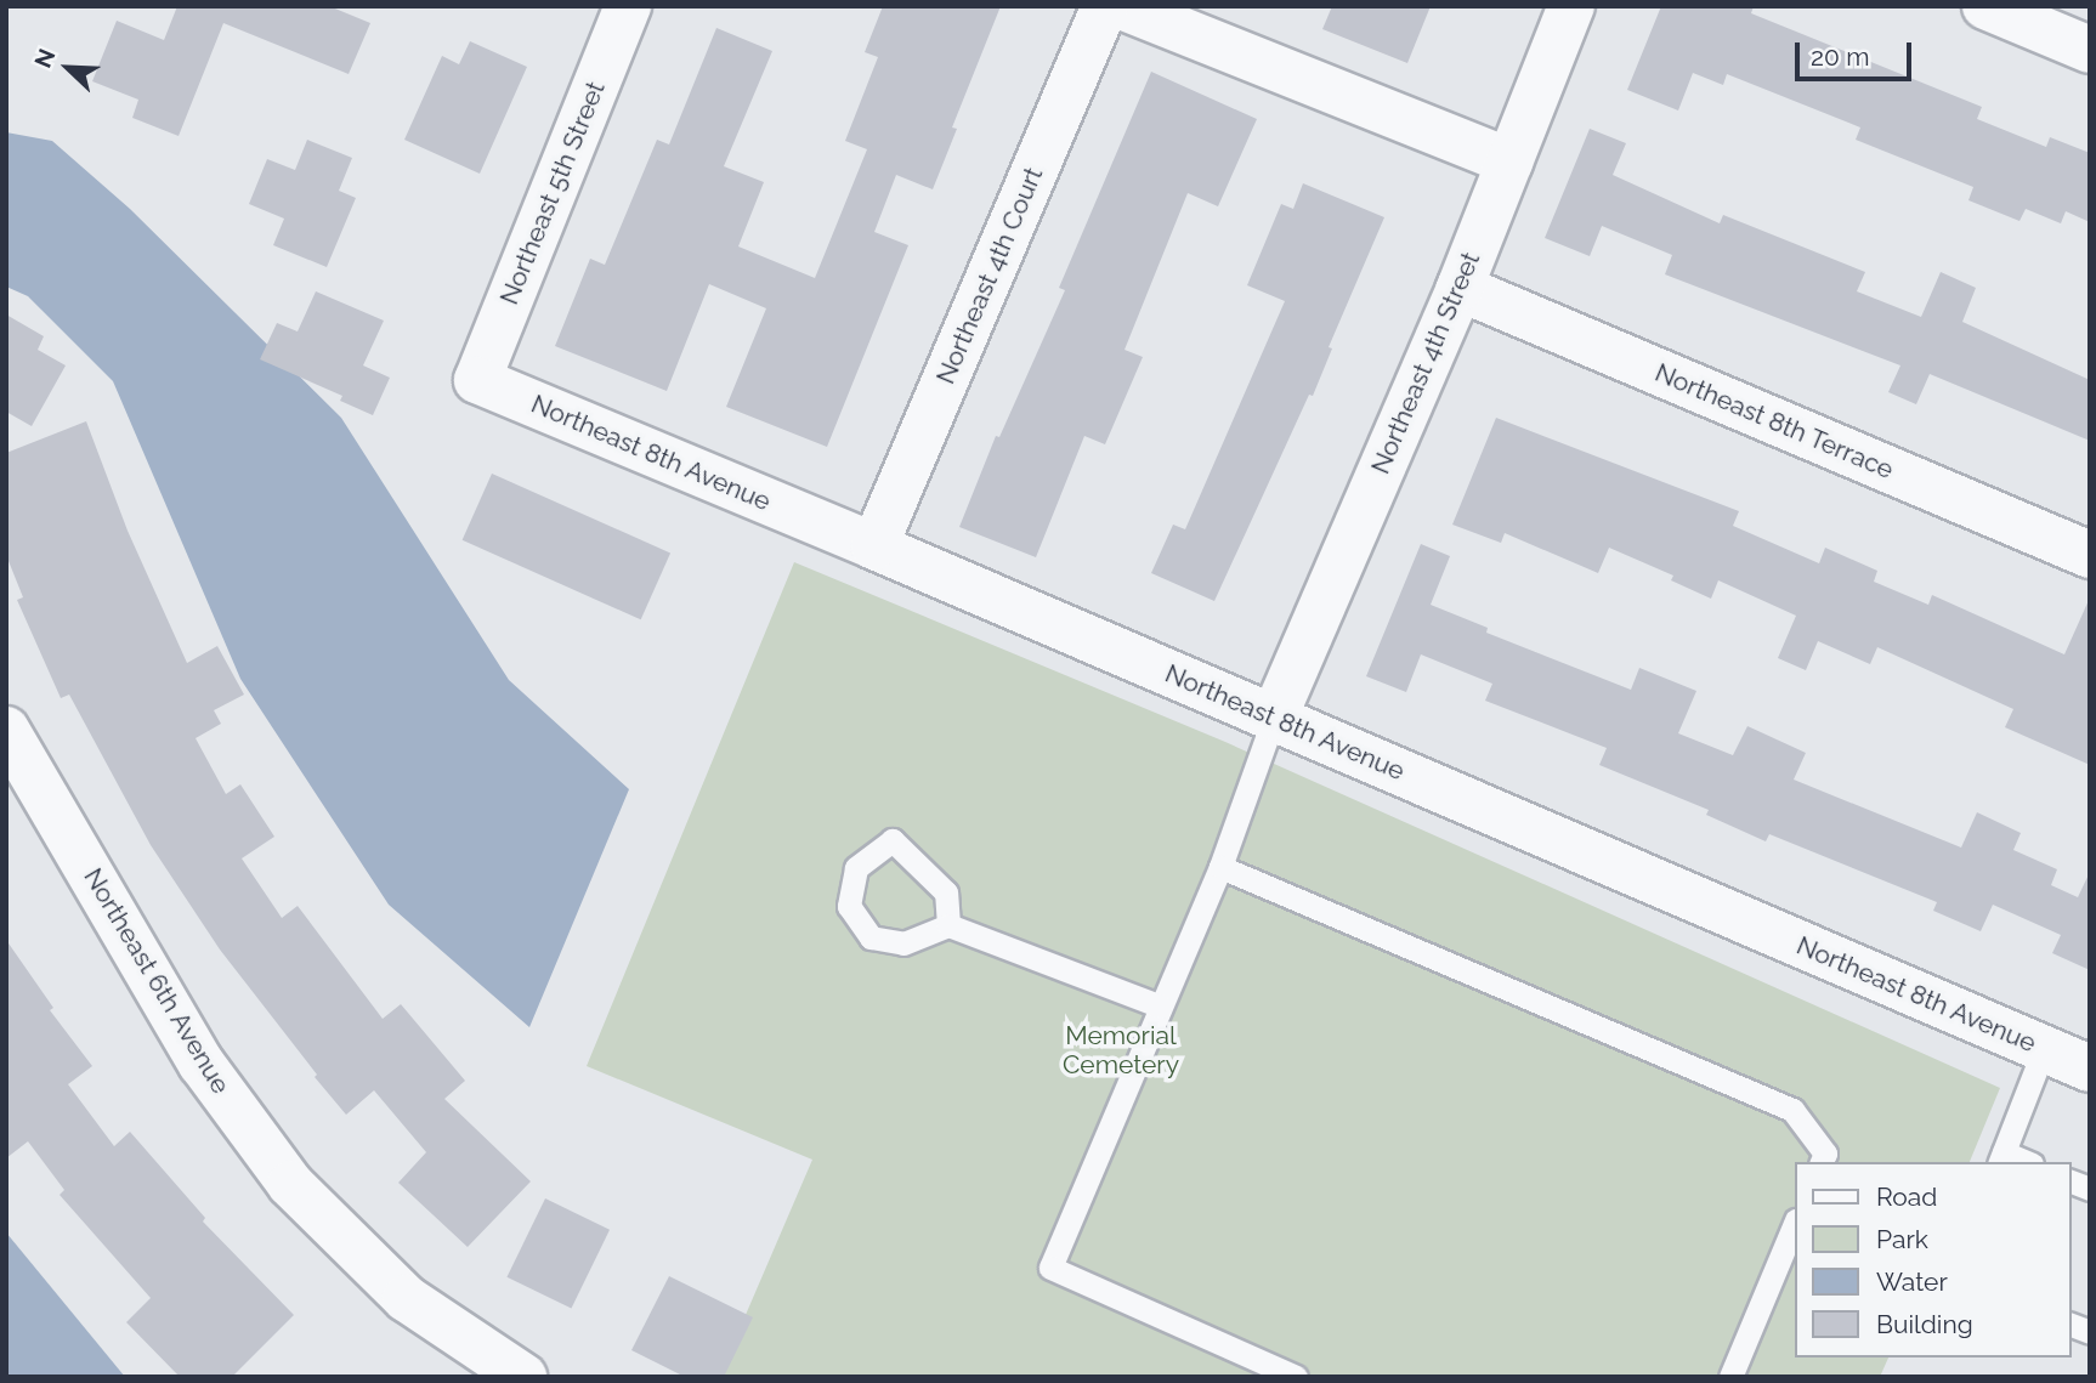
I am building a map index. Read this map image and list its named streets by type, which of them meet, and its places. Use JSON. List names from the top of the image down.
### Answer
{
  "streets": {
    "street": [
      "Northeast 5th Street",
      "Northeast 4th Court",
      "Northeast 4th Street",
      "Northeast 8th Terrace",
      "Northeast 8th Avenue",
      "Northeast 6th Avenue"
    ]
  },
  "crossings": [
    ["Northeast 5th Street", "Northeast 8th Avenue"],
    ["Northeast 4th Court", "Northeast 8th Avenue"],
    ["Northeast 4th Street", "Northeast 8th Terrace"],
    ["Northeast 4th Street", "Northeast 8th Avenue"]
  ],
  "parks": ["Memorial Cemetery"],
  "legend": [
    "Road",
    "Park",
    "Water",
    "Building"
  ],
  "scale_bar": "20 m",
  "north": "top left"
}
